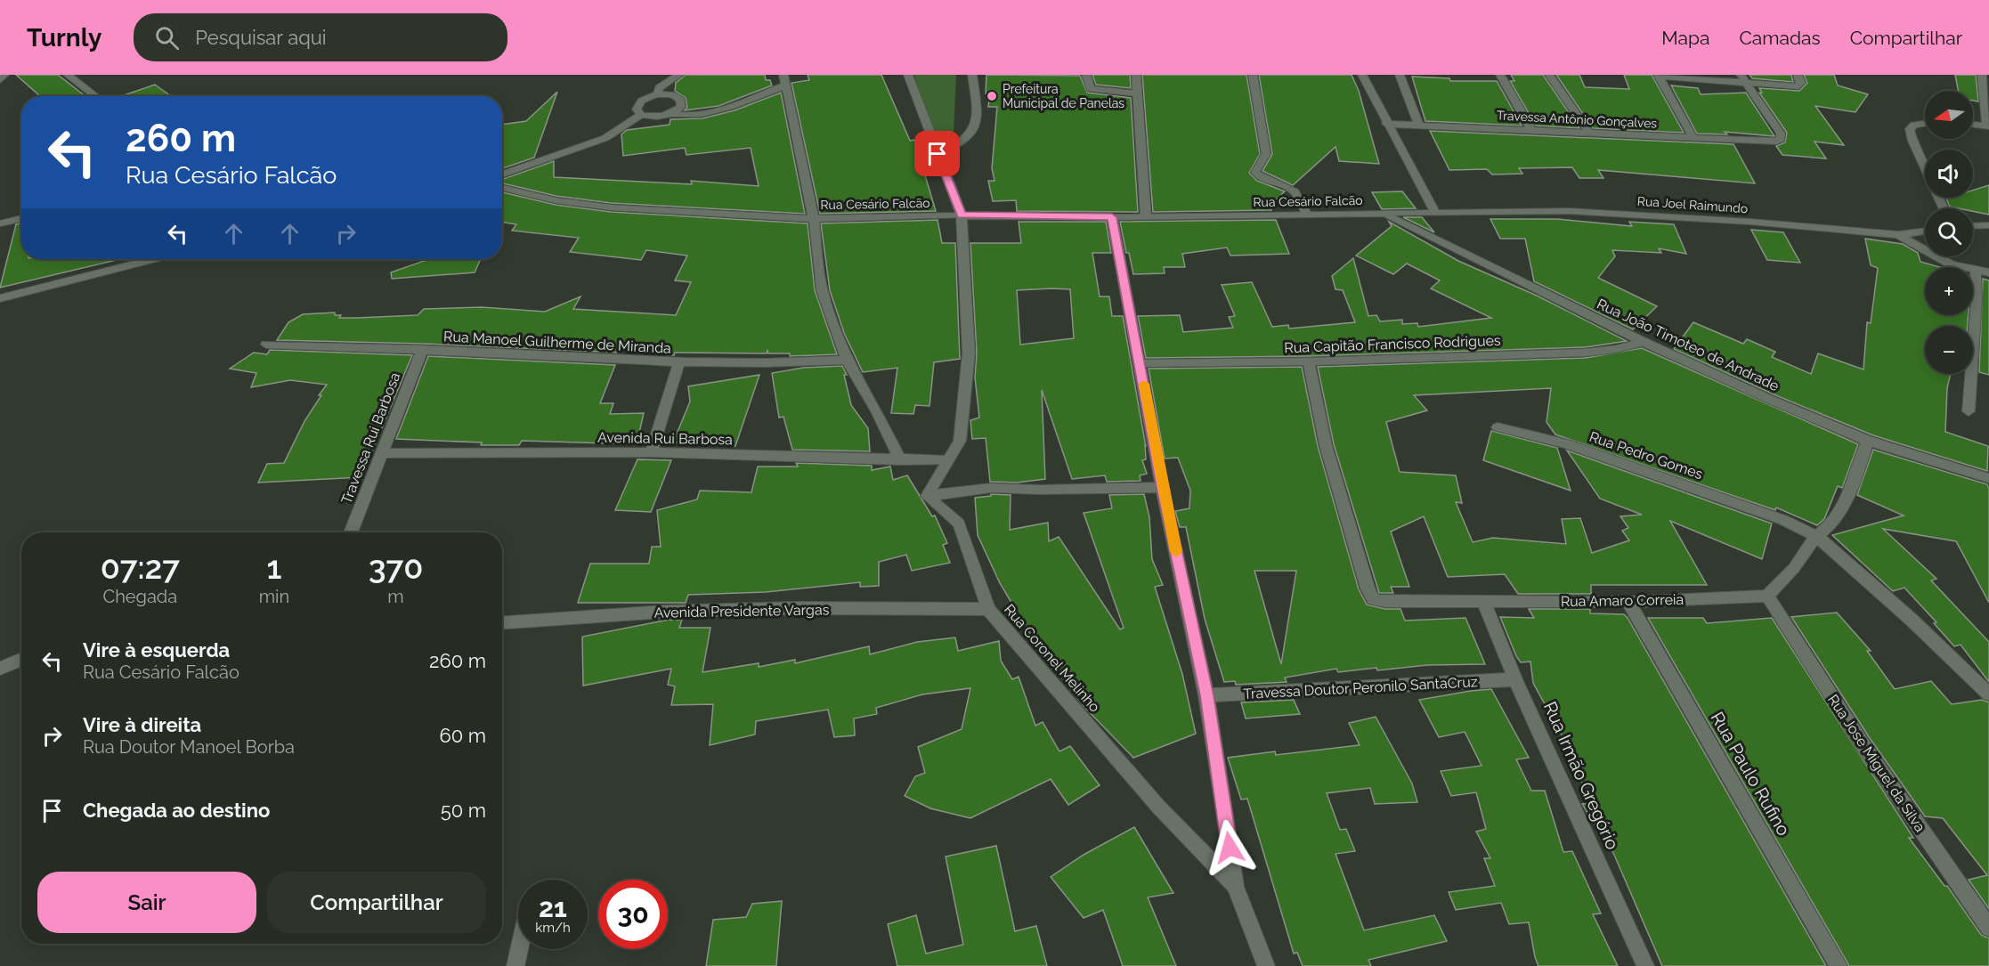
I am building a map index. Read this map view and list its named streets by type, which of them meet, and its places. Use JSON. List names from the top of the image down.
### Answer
{
  "streets": {
    "street": [
      "Travessa Antônio Gonçalves",
      "Rua Cesário Falcão",
      "Rua Joel Raimundo",
      "Rua Manoel Guilherme de Miranda",
      "Rua Capitão Francisco Rodrigues",
      "Rua João Timoteo de Andrade",
      "Travessa Rui Barbosa",
      "Avenida Rui Barbosa",
      "Rua Pedro Gomes",
      "Rua Amaro Correia",
      "Avenida Presidente Vargas",
      "Rua Coronel Melinho",
      "Travessa Doutor Peronilo SantaCruz",
      "Rua Jose Miguel da Silva",
      "Rua Paulo Rufino",
      "Rua Irmão Gregório"
    ]
  },
  "crossings": [
    ["Rua Cesário Falcão", "Rua Joel Raimundo"],
    ["Rua Cesário Falcão", "Rua João Timoteo de Andrade"],
    ["Rua Joel Raimundo", "Rua João Timoteo de Andrade"],
    ["Rua Manoel Guilherme de Miranda", "Travessa Rui Barbosa"],
    ["Rua Capitão Francisco Rodrigues", "Rua João Timoteo de Andrade"],
    ["Rua Capitão Francisco Rodrigues", "Rua Amaro Correia"],
    ["Travessa Rui Barbosa", "Avenida Rui Barbosa"],
    ["Rua Amaro Correia", "Rua Jose Miguel da Silva"],
    ["Rua Amaro Correia", "Rua Paulo Rufino"],
    ["Rua Amaro Correia", "Rua Irmão Gregório"],
    ["Avenida Presidente Vargas", "Rua Coronel Melinho"],
    ["Travessa Doutor Peronilo SantaCruz", "Rua Irmão Gregório"]
  ],
  "places": ["Prefeitura Municipal de Panelas"],
  "north": "left",
  "page": {
    "header": "Turnly",
    "search": "Pesquisar aqui",
    "nav": ["Mapa", "Camadas", "Compartilhar"],
    "map_buttons": ["+", "−"],
    "turn": ["260 m", "Rua Cesário Falcão"],
    "eta": [
      "07:27",
      "Chegada",
      "1",
      "min",
      "370",
      "m"
    ],
    "list": [
      {
        "name": "Vire à esquerda",
        "note": "Rua Cesário Falcão",
        "value": "260 m"
      },
      {
        "name": "Vire à direita",
        "note": "Rua Doutor Manoel Borba",
        "value": "60 m"
      },
      {
        "name": "Chegada ao destino",
        "value": "50 m"
      }
    ],
    "buttons": ["Sair", "Compartilhar"],
    "speed": "21 km/h",
    "limit": "30"
  }
}
